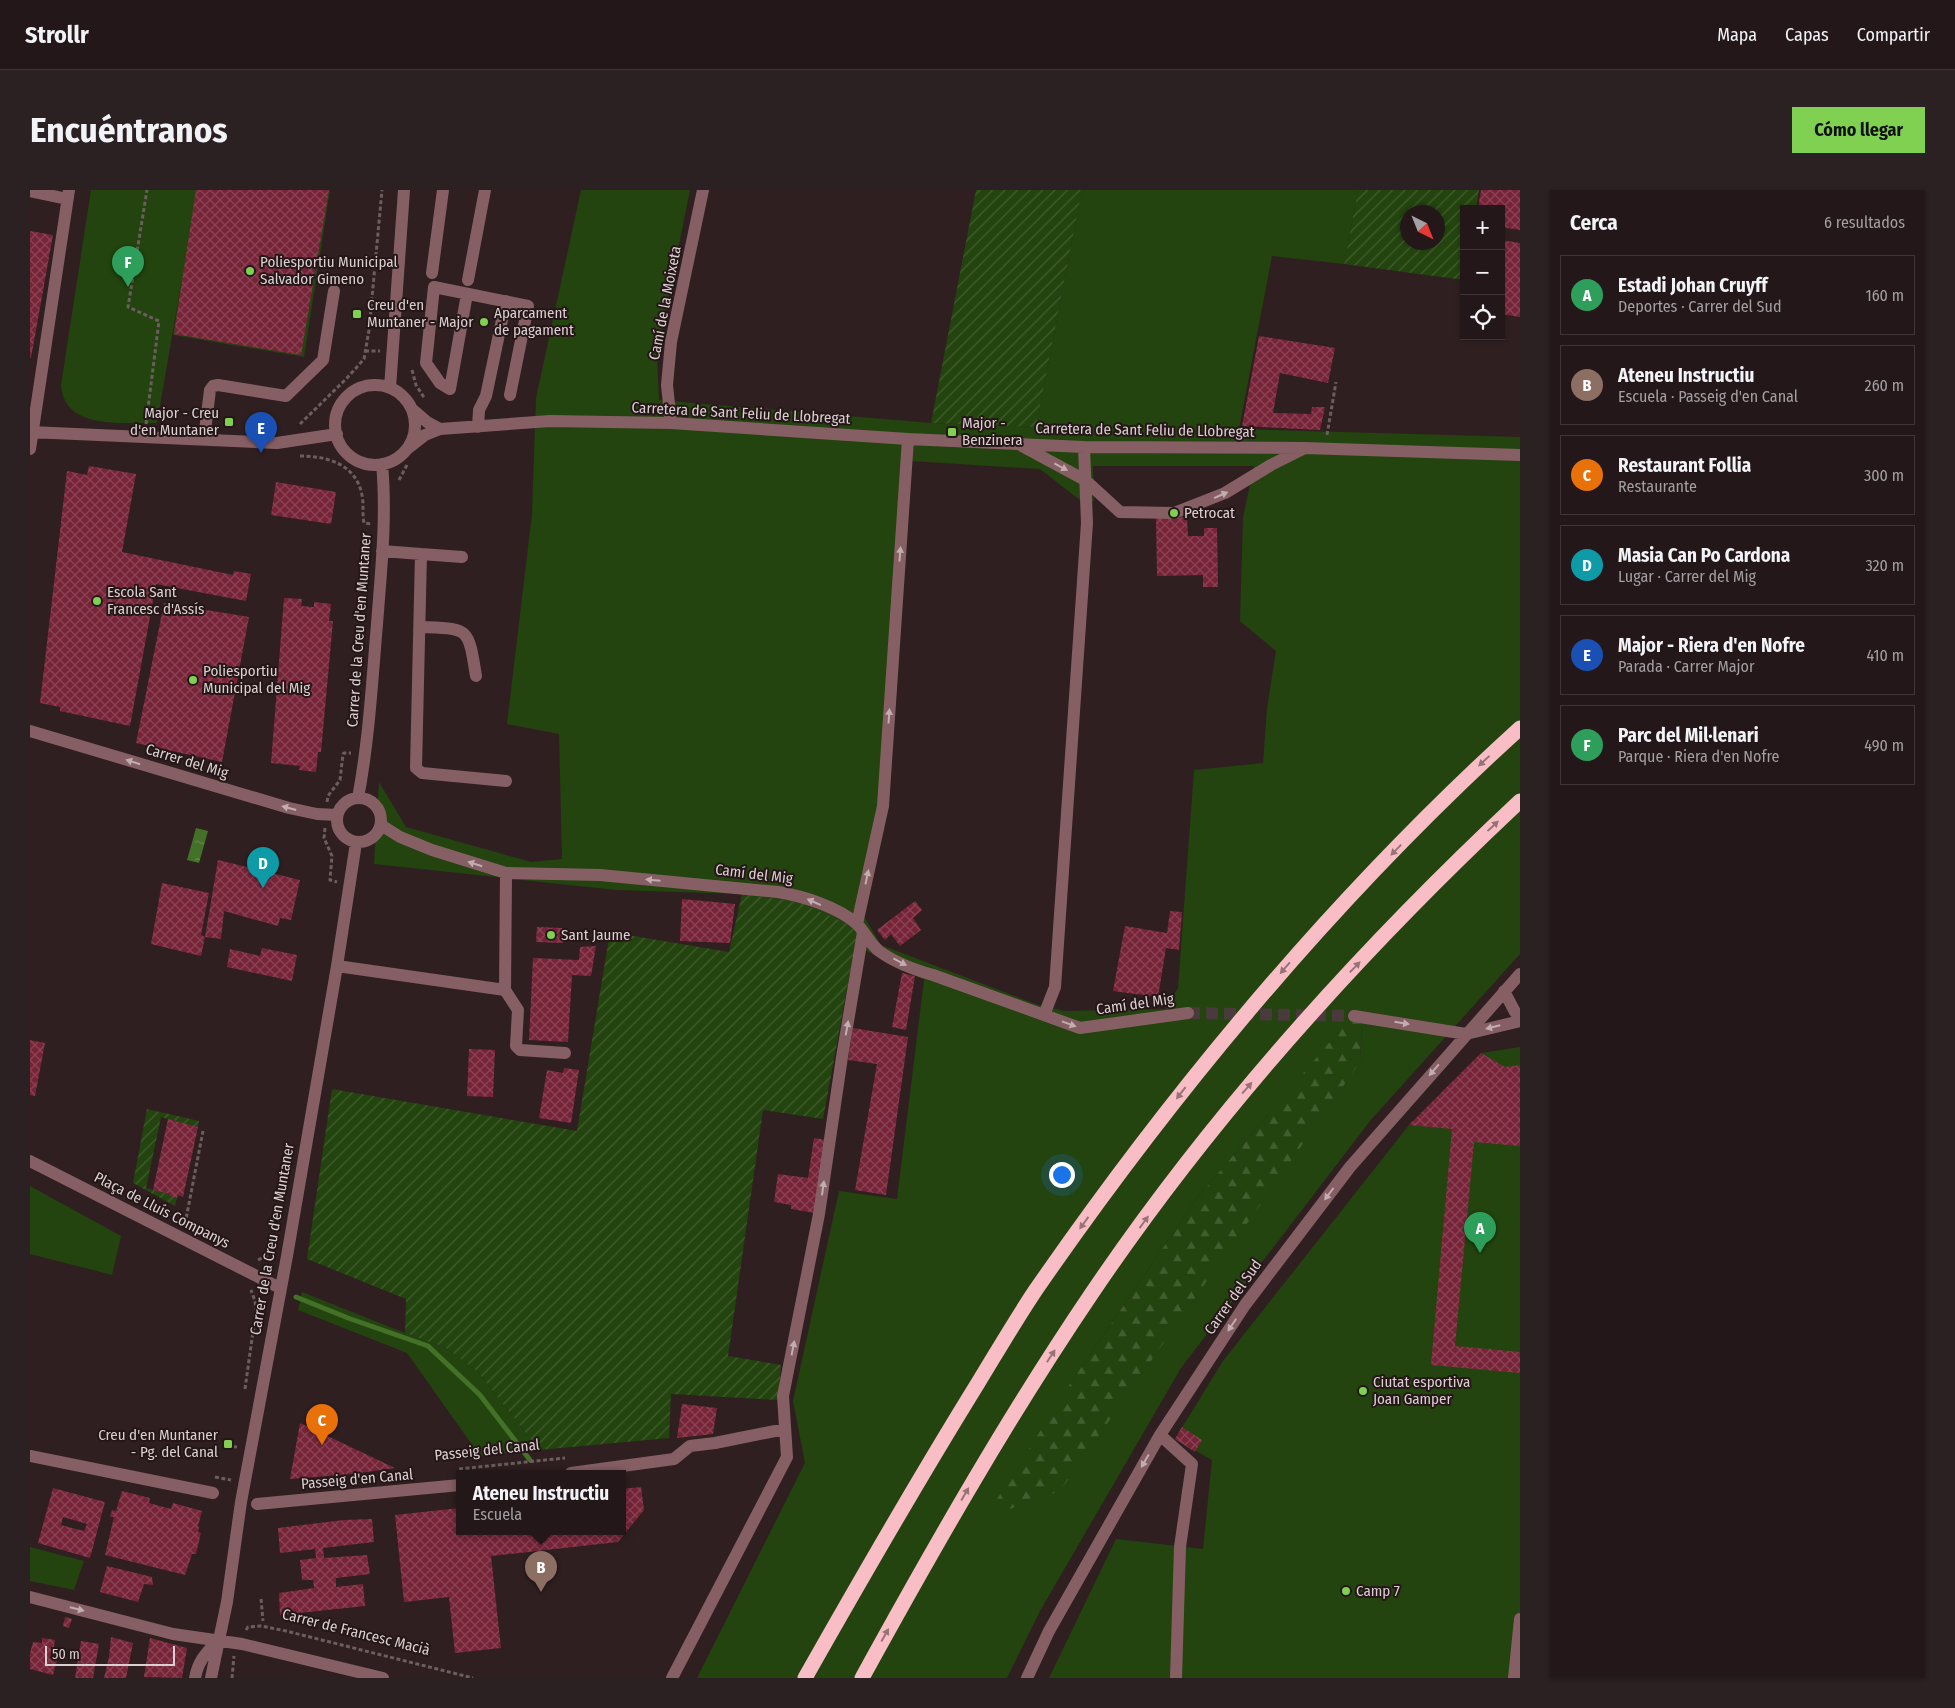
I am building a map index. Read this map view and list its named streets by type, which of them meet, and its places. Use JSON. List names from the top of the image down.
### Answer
{
  "streets": {
    "street": [
      "Camí de la Moixeta",
      "Carretera de Sant Feliu de Llobregat",
      "Carrer de la Creu d'en Muntaner",
      "Carrer del Mig",
      "Camí del Mig",
      "Plaça de Lluís Companys",
      "Carrer del Sud",
      "Passeig d'en Canal"
    ],
    "path": ["Passeig del Canal", "Carrer de Francesc Macià"]
  },
  "crossings": [
    ["Camí de la Moixeta", "Carretera de Sant Feliu de Llobregat"],
    ["Carretera de Sant Feliu de Llobregat", "Carrer de la Creu d'en Muntaner"],
    ["Carrer de la Creu d'en Muntaner", "Carrer del Mig"],
    ["Carrer de la Creu d'en Muntaner", "Camí del Mig"],
    ["Carrer de la Creu d'en Muntaner", "Plaça de Lluís Companys"],
    ["Carrer del Mig", "Camí del Mig"]
  ],
  "one_way": ["Carrer del Mig", "Carrer del Sud"],
  "places": {
    "other": [
      "Poliesportiu Municipal Salvador Gimeno",
      "Aparcament de pagament",
      "Petrocat",
      "Escola Sant Francesc d'Assís",
      "Poliesportiu Municipal del Mig",
      "Sant Jaume",
      "Ciutat esportiva Joan Gamper",
      "Camp 7"
    ],
    "transit": [
      "Creu d'en Muntaner - Major",
      "Major - Creu d'en Muntaner",
      "Major - Benzinera",
      "Creu d'en Muntaner - Pg. del Canal"
    ]
  },
  "scale_bar": "50 m",
  "north": "bottom right",
  "page": {
    "header": "Strollr",
    "nav": ["Mapa", "Capas", "Compartir"],
    "buttons": "Cómo llegar",
    "title": "Encuéntranos",
    "heading": ["Cerca", "6 resultados"],
    "map_buttons": ["+", "−"],
    "pins": [
      "F",
      "E",
      "D",
      "A",
      "C",
      "B"
    ],
    "list": [
      {
        "mark": "A",
        "name": "Estadi Johan Cruyff",
        "note": "Deportes · Carrer del Sud",
        "value": "160 m"
      },
      {
        "mark": "B",
        "name": "Ateneu Instructiu",
        "note": "Escuela · Passeig d'en Canal",
        "value": "260 m"
      },
      {
        "mark": "C",
        "name": "Restaurant Follia",
        "note": "Restaurante",
        "value": "300 m"
      },
      {
        "mark": "D",
        "name": "Masia Can Po Cardona",
        "note": "Lugar · Carrer del Mig",
        "value": "320 m"
      },
      {
        "mark": "E",
        "name": "Major - Riera d'en Nofre",
        "note": "Parada · Carrer Major",
        "value": "410 m"
      },
      {
        "mark": "F",
        "name": "Parc del Mil·lenari",
        "note": "Parque · Riera d'en Nofre",
        "value": "490 m"
      }
    ],
    "popup": ["Ateneu Instructiu", "Escuela"],
    "scale": "50 m"
  }
}
